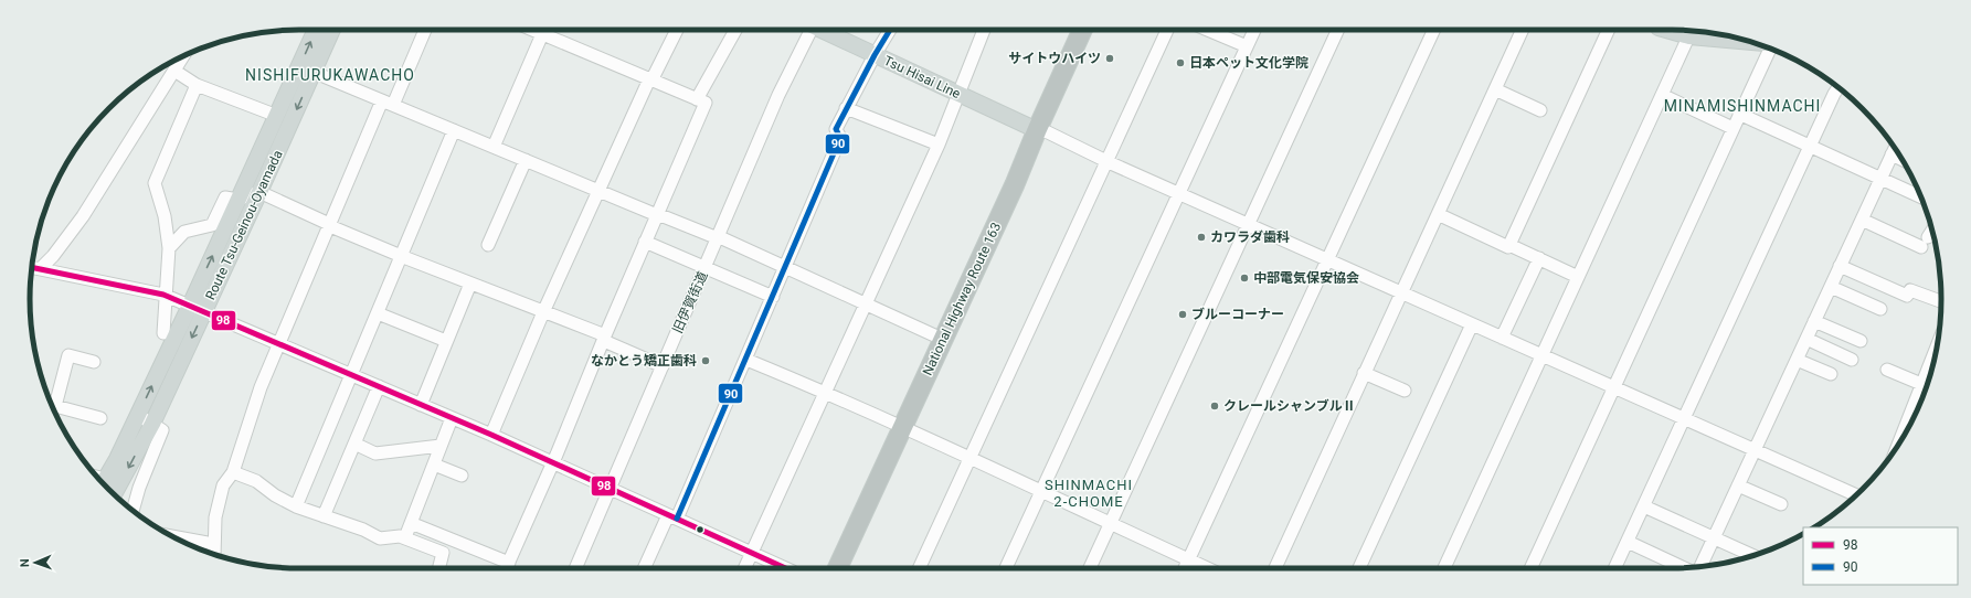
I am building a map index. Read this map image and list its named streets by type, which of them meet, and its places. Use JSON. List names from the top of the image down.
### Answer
{
  "streets": {
    "highway": ["National Highway Route 163"],
    "main road": ["Tsu Hisai Line", "Route Tsu-Geinou-Oyamada"],
    "street": ["旧伊賀街道"]
  },
  "crossings": [
    ["Tsu Hisai Line", "National Highway Route 163"]
  ],
  "districts": ["NISHIFURUKAWACHO", "MINAMISHINMACHI", "SHINMACHI 2-CHOME"],
  "places": [
    "サイトウハイツ",
    "日本ペット文化学院",
    "カワラダ歯科",
    "中部電気保安協会",
    "ブルーコーナー",
    "なかとう矯正歯科",
    "クレールシャンブルⅡ"
  ],
  "lines": ["transit line 90", "transit line 98"],
  "legend": ["98", "90"],
  "north": "left"
}
